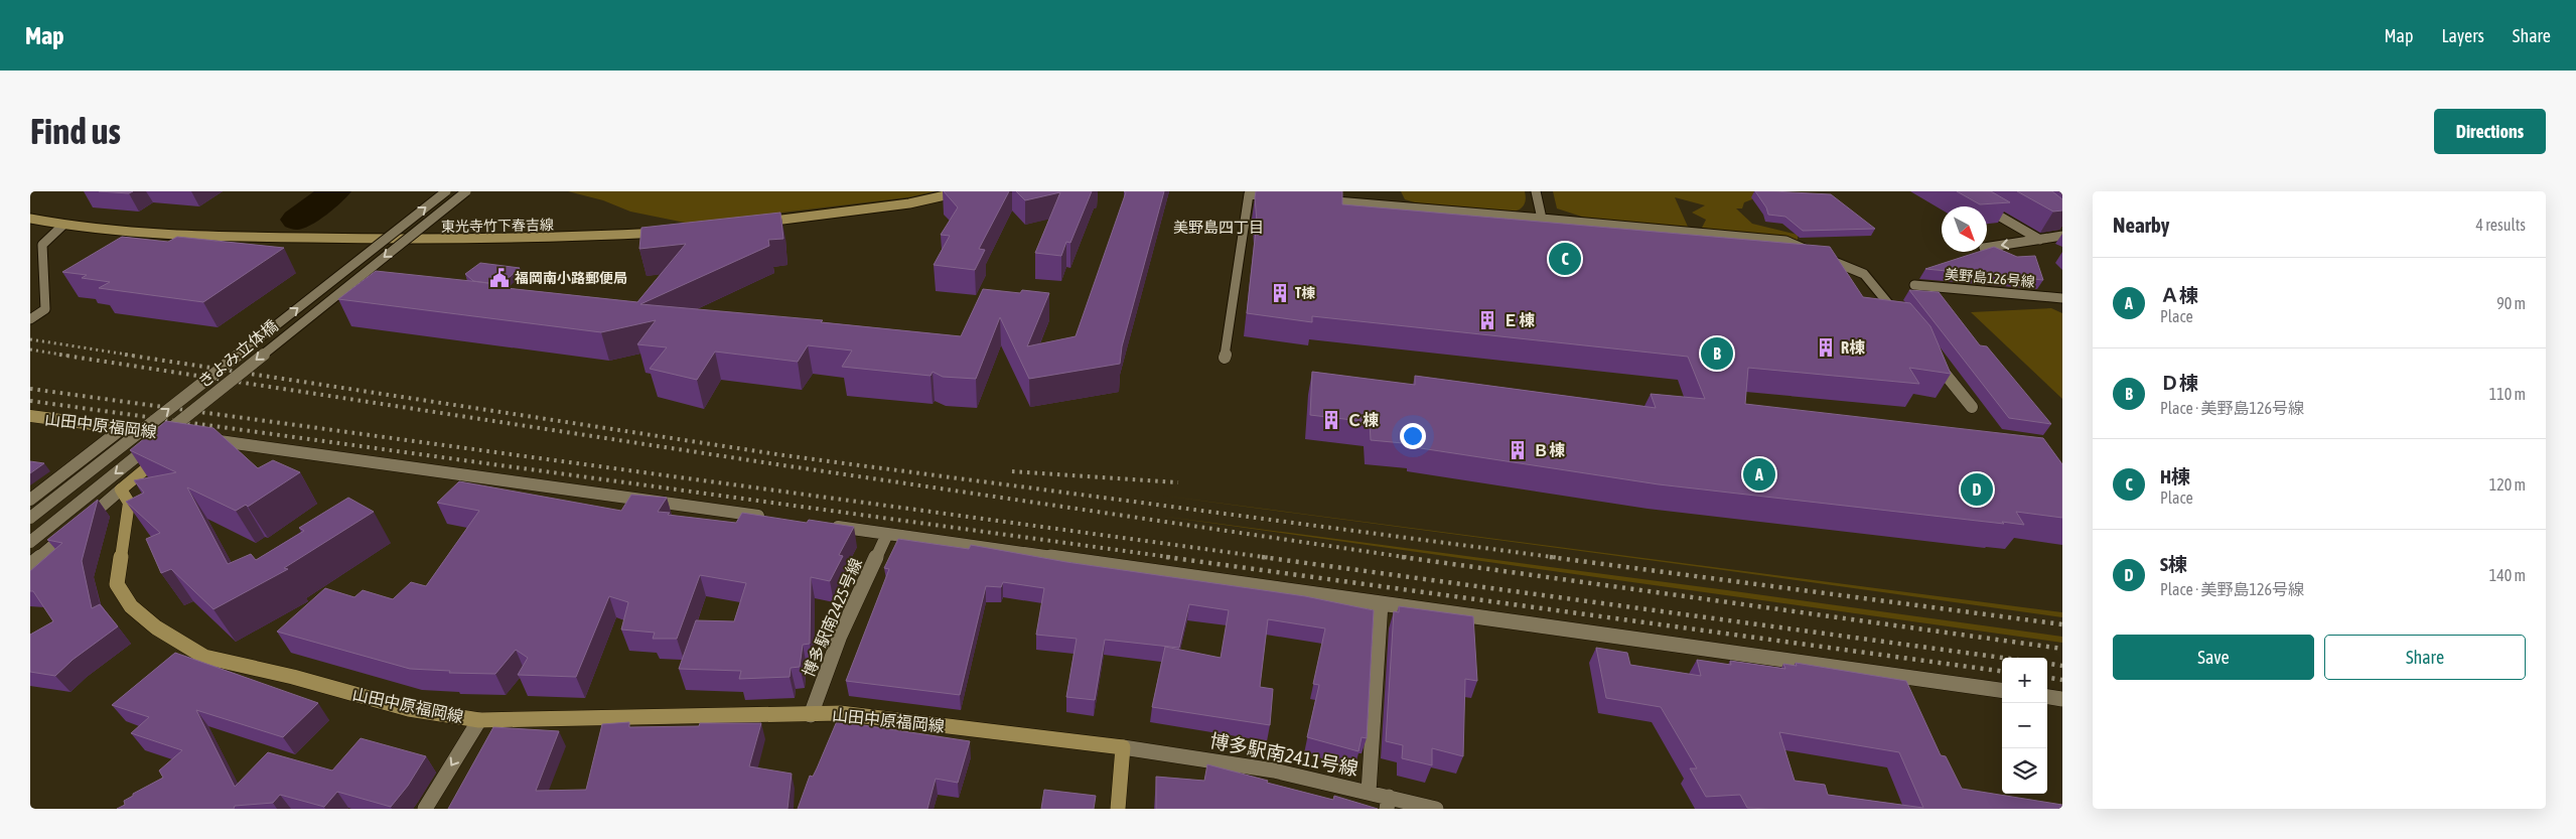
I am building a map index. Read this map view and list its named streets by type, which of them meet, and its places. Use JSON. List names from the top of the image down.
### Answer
{
  "streets": {
    "main road": ["東光寺竹下春吉線", "山田中原福岡線"],
    "street": [
      "美野島126号線",
      "きよみ立体橋",
      "博多駅南2425号線",
      "博多駅南2411号線"
    ]
  },
  "crossings": [
    ["山田中原福岡線", "博多駅南2425号線"],
    ["山田中原福岡線", "博多駅南2411号線"]
  ],
  "districts": ["美野島四丁目"],
  "places": {
    "public building": ["福岡南小路郵便局"],
    "building": [
      "T棟",
      "Ｅ棟",
      "R棟",
      "Ｃ棟",
      "Ｂ棟"
    ]
  },
  "north": "bottom right",
  "page": {
    "header": "Map",
    "nav": ["Map", "Layers", "Share"],
    "buttons": [
      "Directions",
      ["Save", "Share"]
    ],
    "title": "Find us",
    "heading": ["Nearby", "4 results"],
    "pins": [
      "C",
      "B",
      "A",
      "D"
    ],
    "list": [
      {
        "mark": "A",
        "name": "Ａ棟",
        "note": "Place",
        "value": "90 m"
      },
      {
        "mark": "B",
        "name": "Ｄ棟",
        "note": "Place · 美野島126号線",
        "value": "110 m"
      },
      {
        "mark": "C",
        "name": "H棟",
        "note": "Place",
        "value": "120 m"
      },
      {
        "mark": "D",
        "name": "S棟",
        "note": "Place · 美野島126号線",
        "value": "140 m"
      }
    ],
    "map_buttons": ["+", "−"]
  }
}
